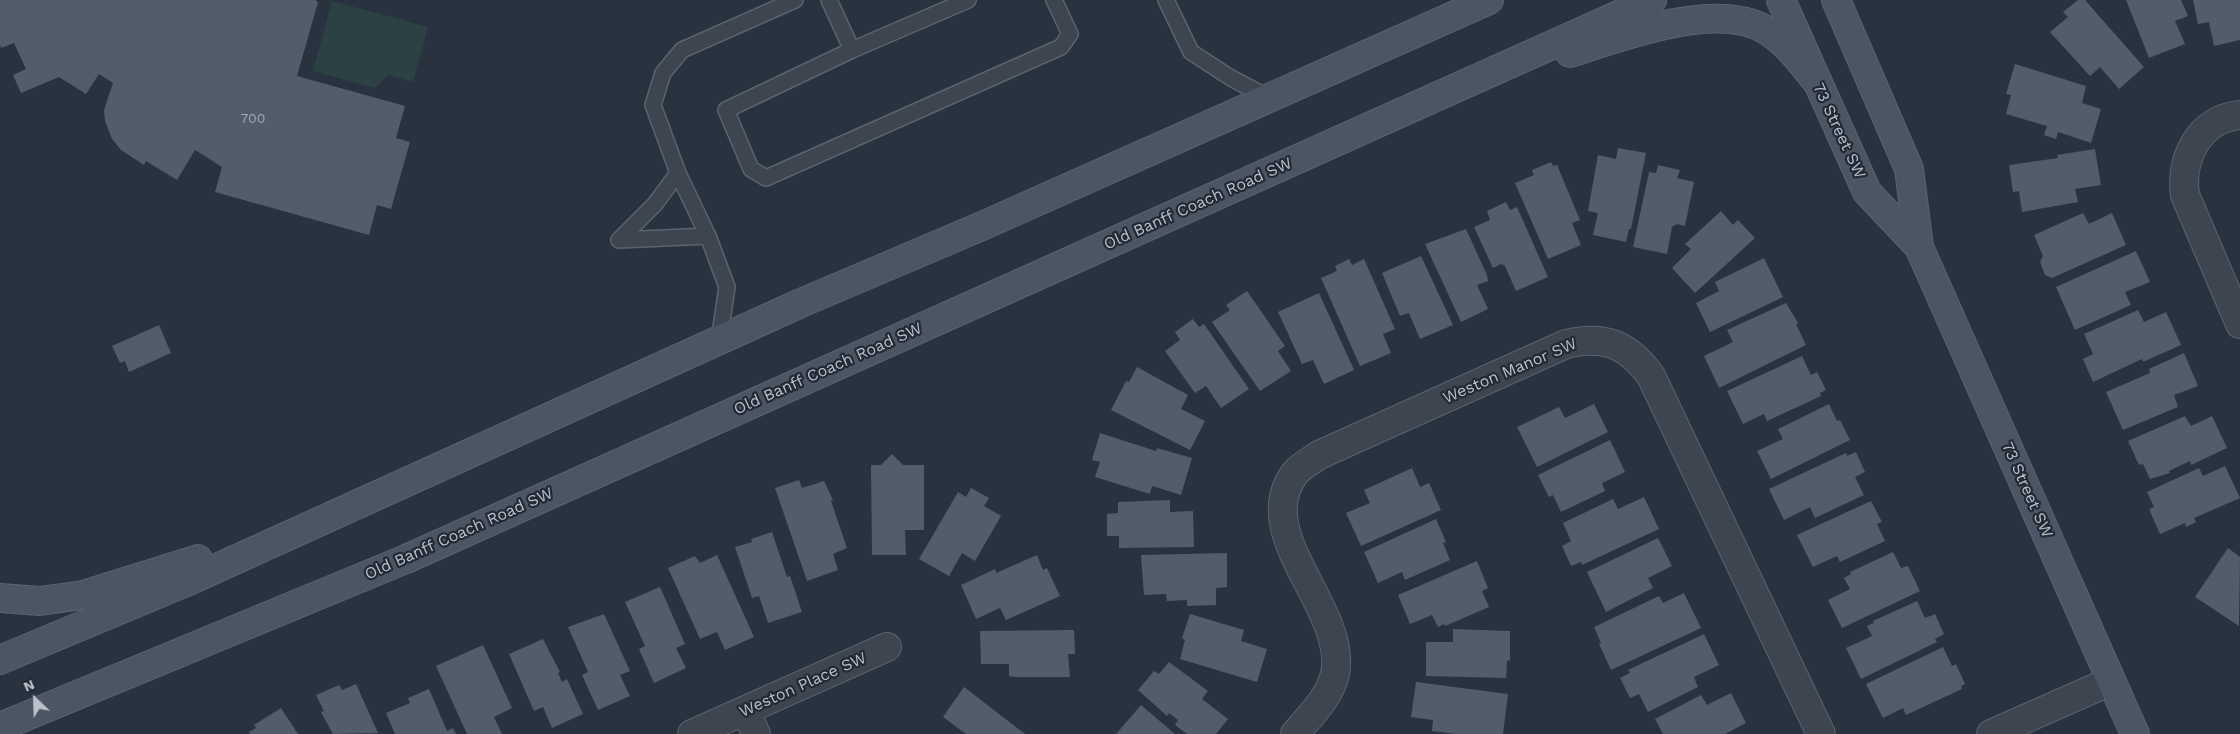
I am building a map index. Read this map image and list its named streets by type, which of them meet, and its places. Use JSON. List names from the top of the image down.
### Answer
{
  "streets": {
    "main road": ["73 Street SW", "Old Banff Coach Road SW"],
    "street": ["Weston Manor SW", "Weston Place SW"]
  },
  "house_numbers": ["700"],
  "north": "top left"
}
